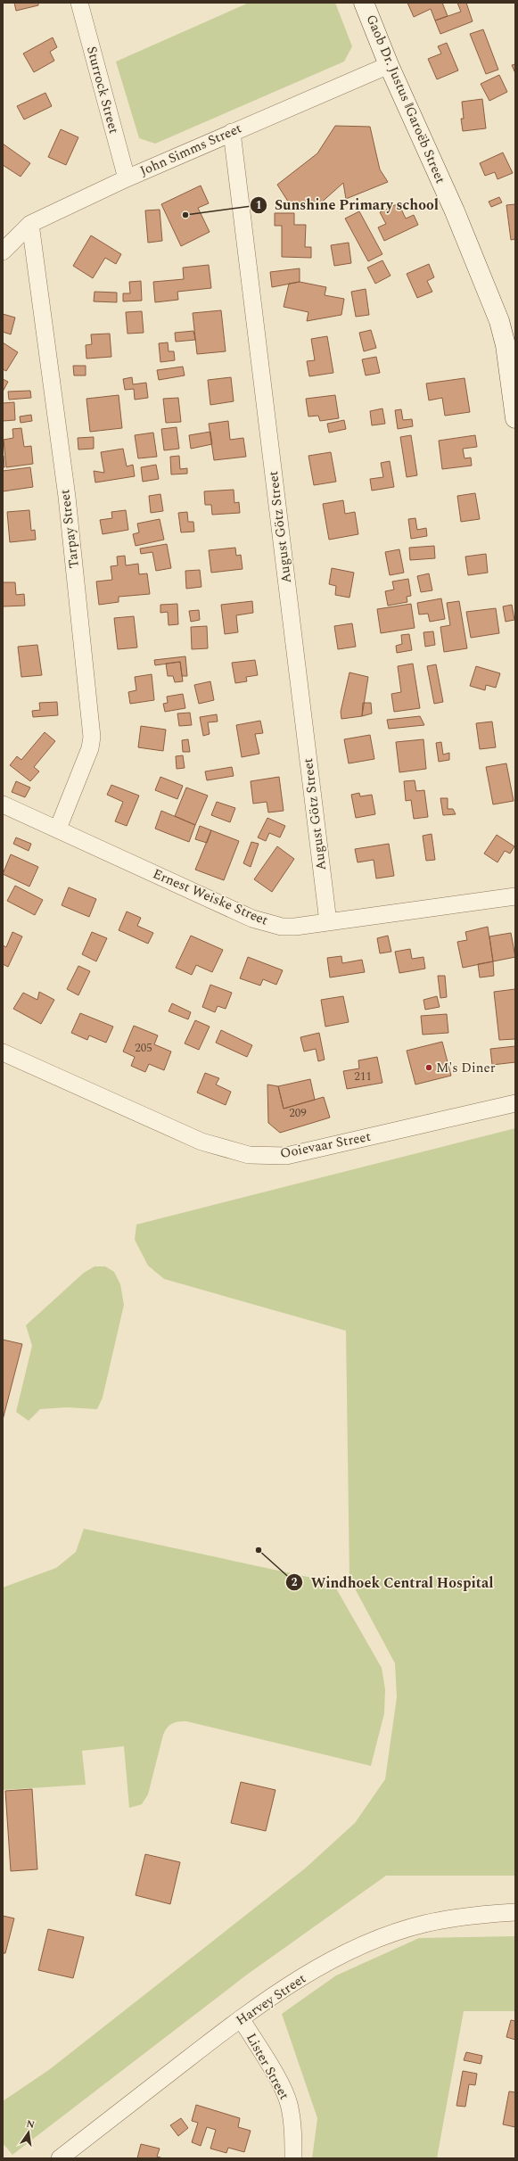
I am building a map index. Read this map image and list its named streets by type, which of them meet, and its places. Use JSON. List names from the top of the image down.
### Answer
{
  "streets": {
    "street": [
      "Sturrock Street",
      "Gaob Dr. Justus ǁGaroëb Street",
      "John Simms Street",
      "August Götz Street",
      "Tarpay Street",
      "Ernest Weiske Street",
      "Ooievaar Street",
      "Harvey Street",
      "Lister Street"
    ]
  },
  "crossings": [
    ["Sturrock Street", "John Simms Street"],
    ["Gaob Dr. Justus ǁGaroëb Street", "John Simms Street"],
    ["John Simms Street", "August Götz Street"],
    ["John Simms Street", "Tarpay Street"],
    ["August Götz Street", "Ernest Weiske Street"],
    ["Tarpay Street", "Ernest Weiske Street"],
    ["Harvey Street", "Lister Street"]
  ],
  "places": ["Sunshine Primary school", "M's Diner", "Windhoek Central Hospital"],
  "house_numbers": ["205", "211", "209"],
  "north": "top"
}
